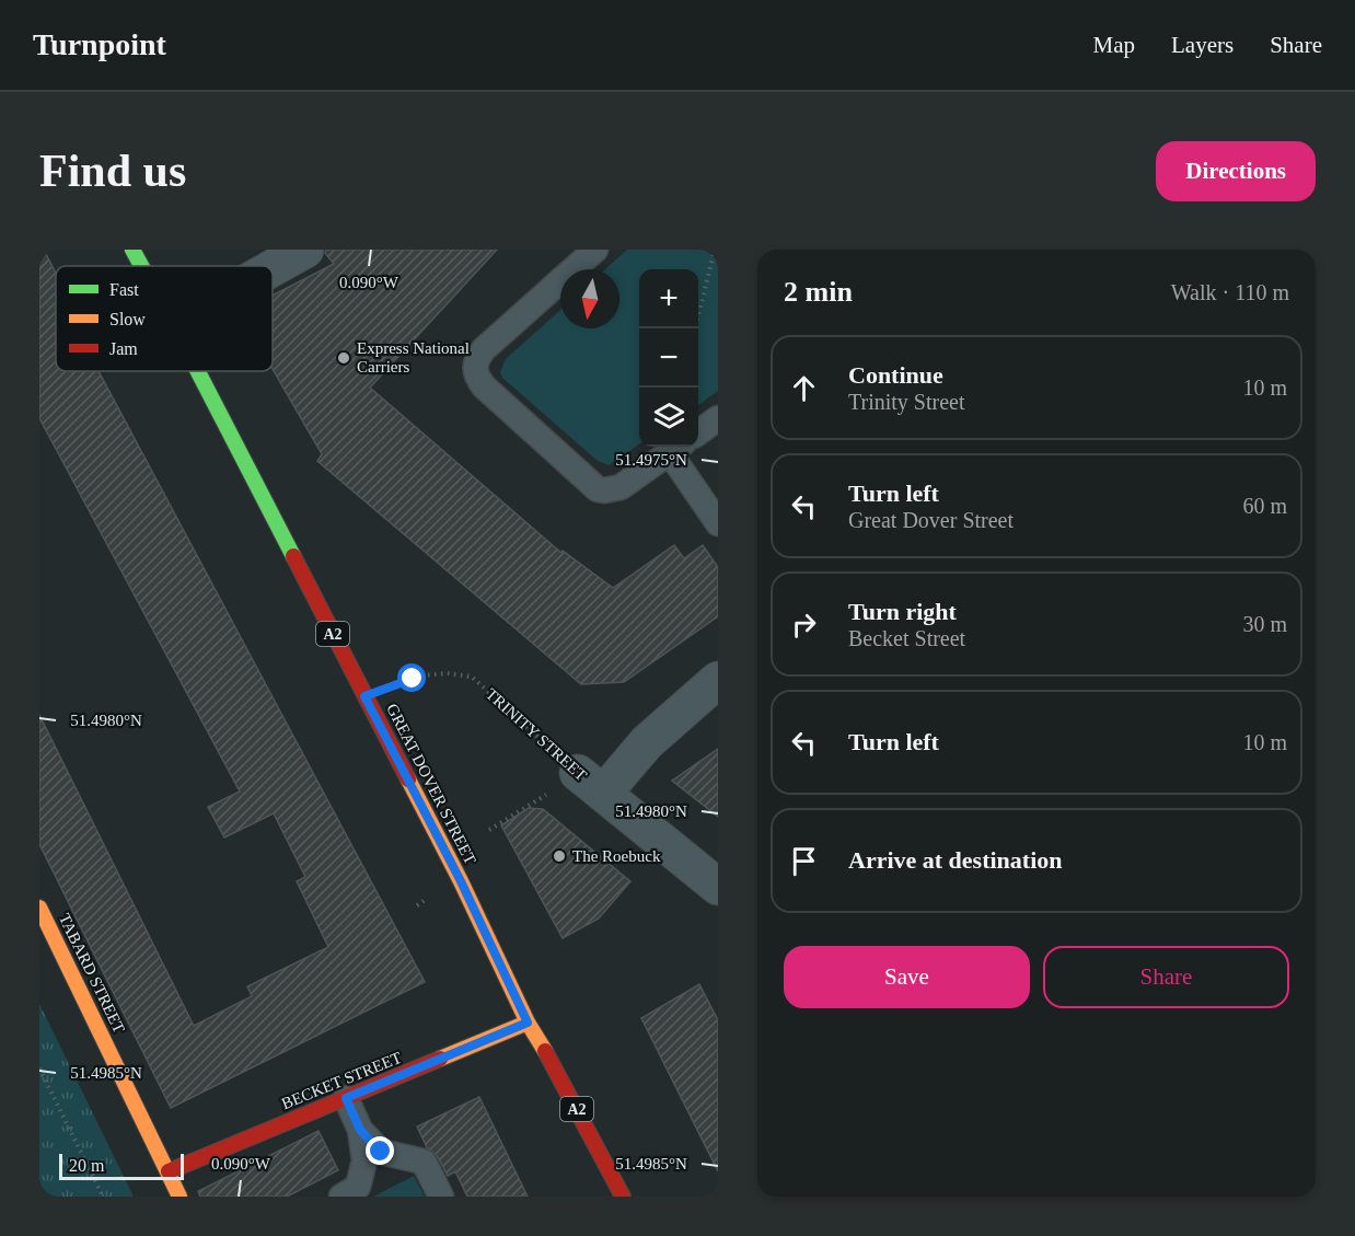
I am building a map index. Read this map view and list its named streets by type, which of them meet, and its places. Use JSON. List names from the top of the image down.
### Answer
{
  "streets": {
    "main road": [
      "A2",
      "GREAT DOVER STREET",
      "TABARD STREET",
      "BECKET STREET"
    ],
    "street": ["TRINITY STREET"]
  },
  "crossings": [
    ["TRINITY STREET", "GREAT DOVER STREET"],
    ["GREAT DOVER STREET", "BECKET STREET"],
    ["TABARD STREET", "BECKET STREET"]
  ],
  "places": ["Express National Carriers", "The Roebuck"],
  "legend": ["Fast", "Slow", "Jam"],
  "scale_bar": "20 m",
  "north": "bottom",
  "page": {
    "header": "Turnpoint",
    "nav": ["Map", "Layers", "Share"],
    "buttons": [
      "Directions",
      ["Save", "Share"]
    ],
    "title": "Find us",
    "heading": ["2 min", "Walk · 110 m"],
    "map_buttons": ["+", "−"],
    "list": [
      ["Continue", "Trinity Street", "10 m"],
      ["Turn left", "Great Dover Street", "60 m"],
      ["Turn right", "Becket Street", "30 m"],
      ["Turn left", "10 m"],
      "Arrive at destination"
    ],
    "scale": "20 m"
  },
  "coordinates": [
    "0.090°W",
    "51.4975°N",
    "51.4980°N",
    "51.4985°N"
  ]
}
